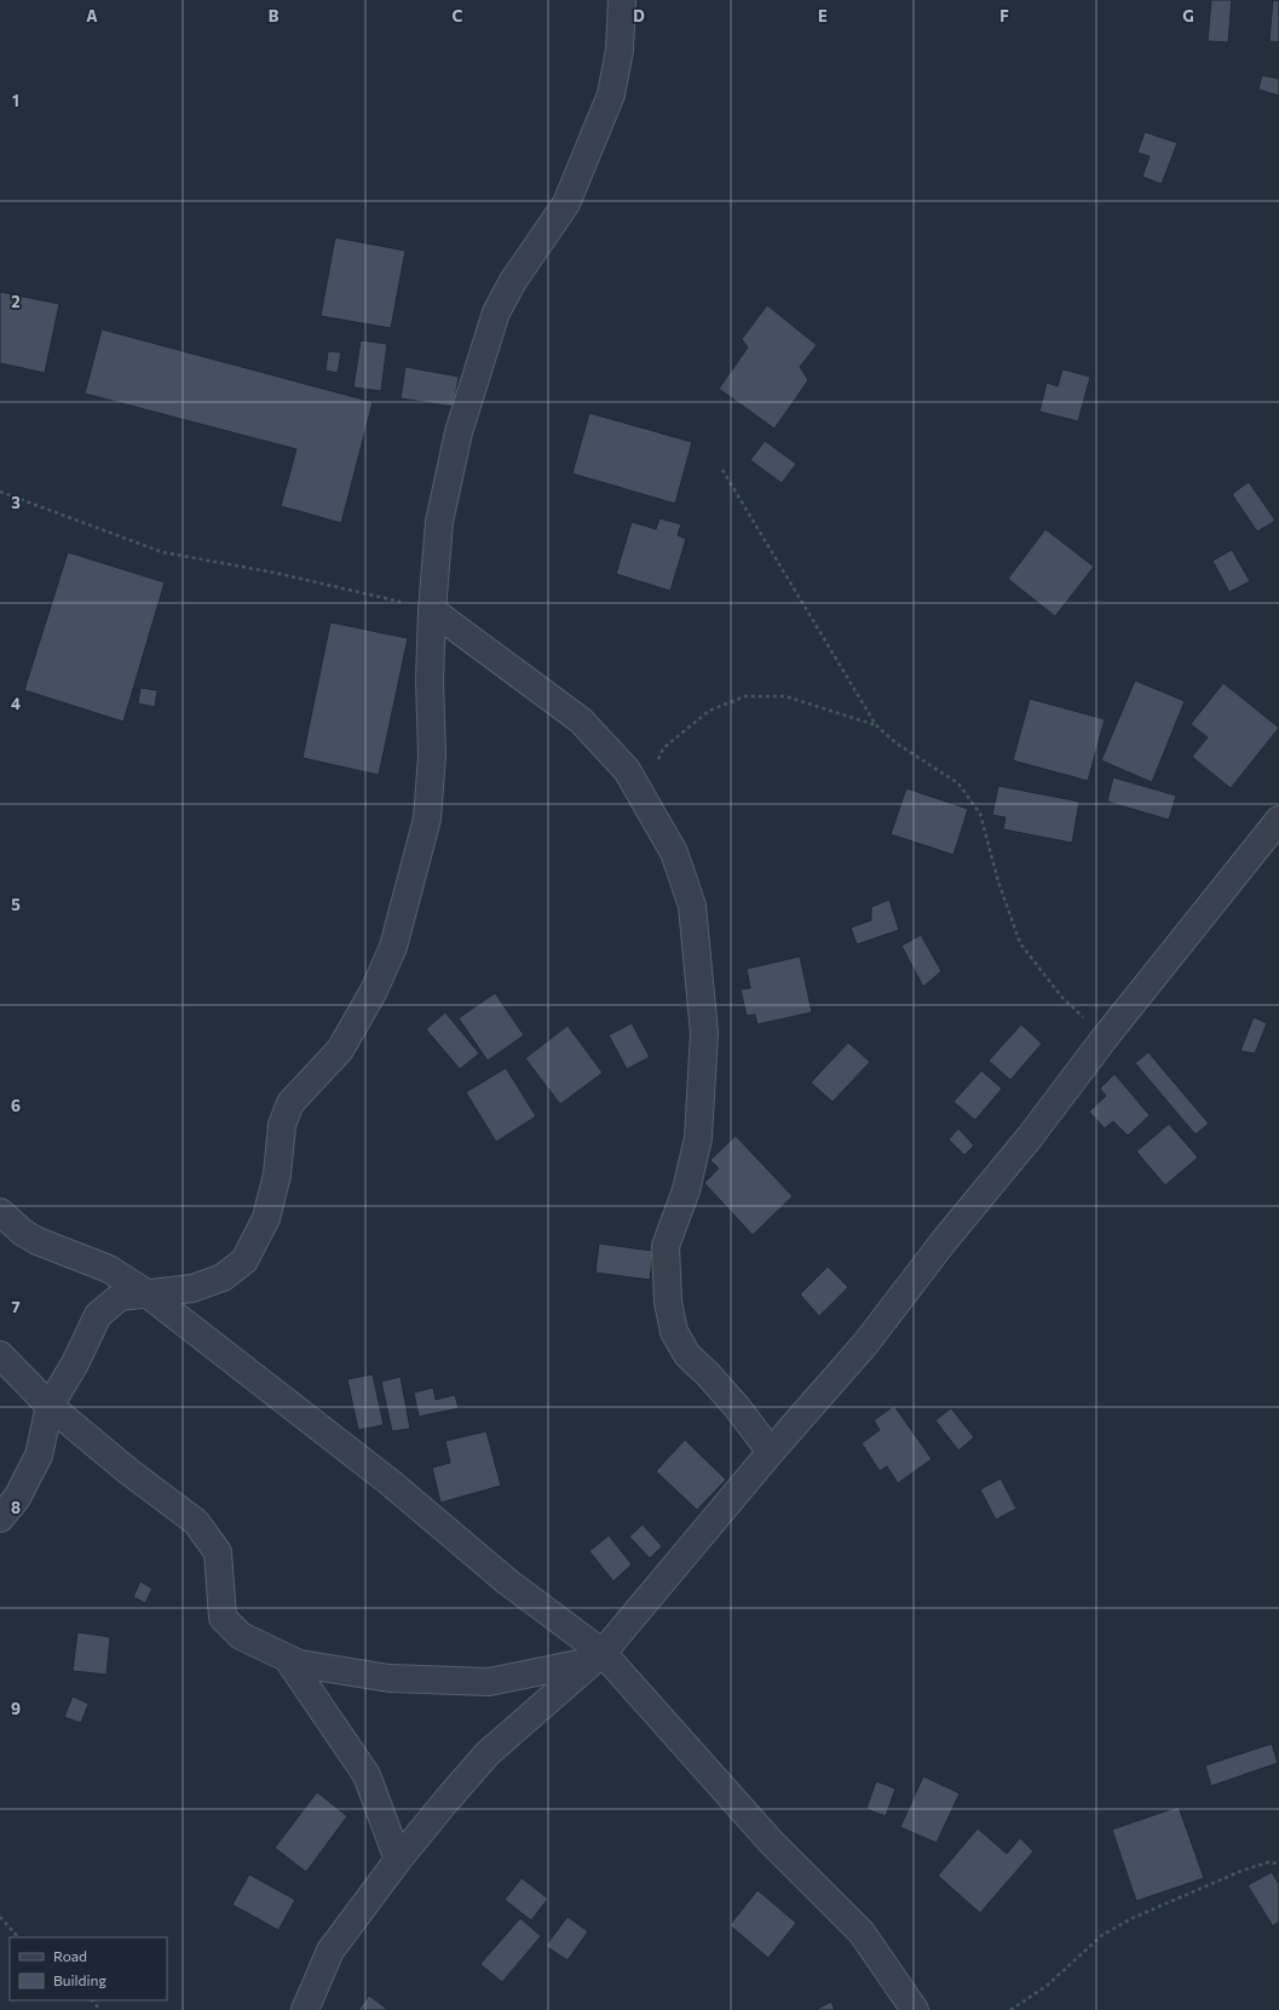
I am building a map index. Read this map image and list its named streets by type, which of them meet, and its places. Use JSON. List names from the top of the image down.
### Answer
{
  "legend": ["Road", "Building"],
  "grid": {
    "columns": [
      "A",
      "B",
      "C",
      "D",
      "E",
      "F",
      "G"
    ],
    "rows": [
      "1",
      "2",
      "3",
      "4",
      "5",
      "6",
      "7",
      "8",
      "9"
    ]
  }
}
